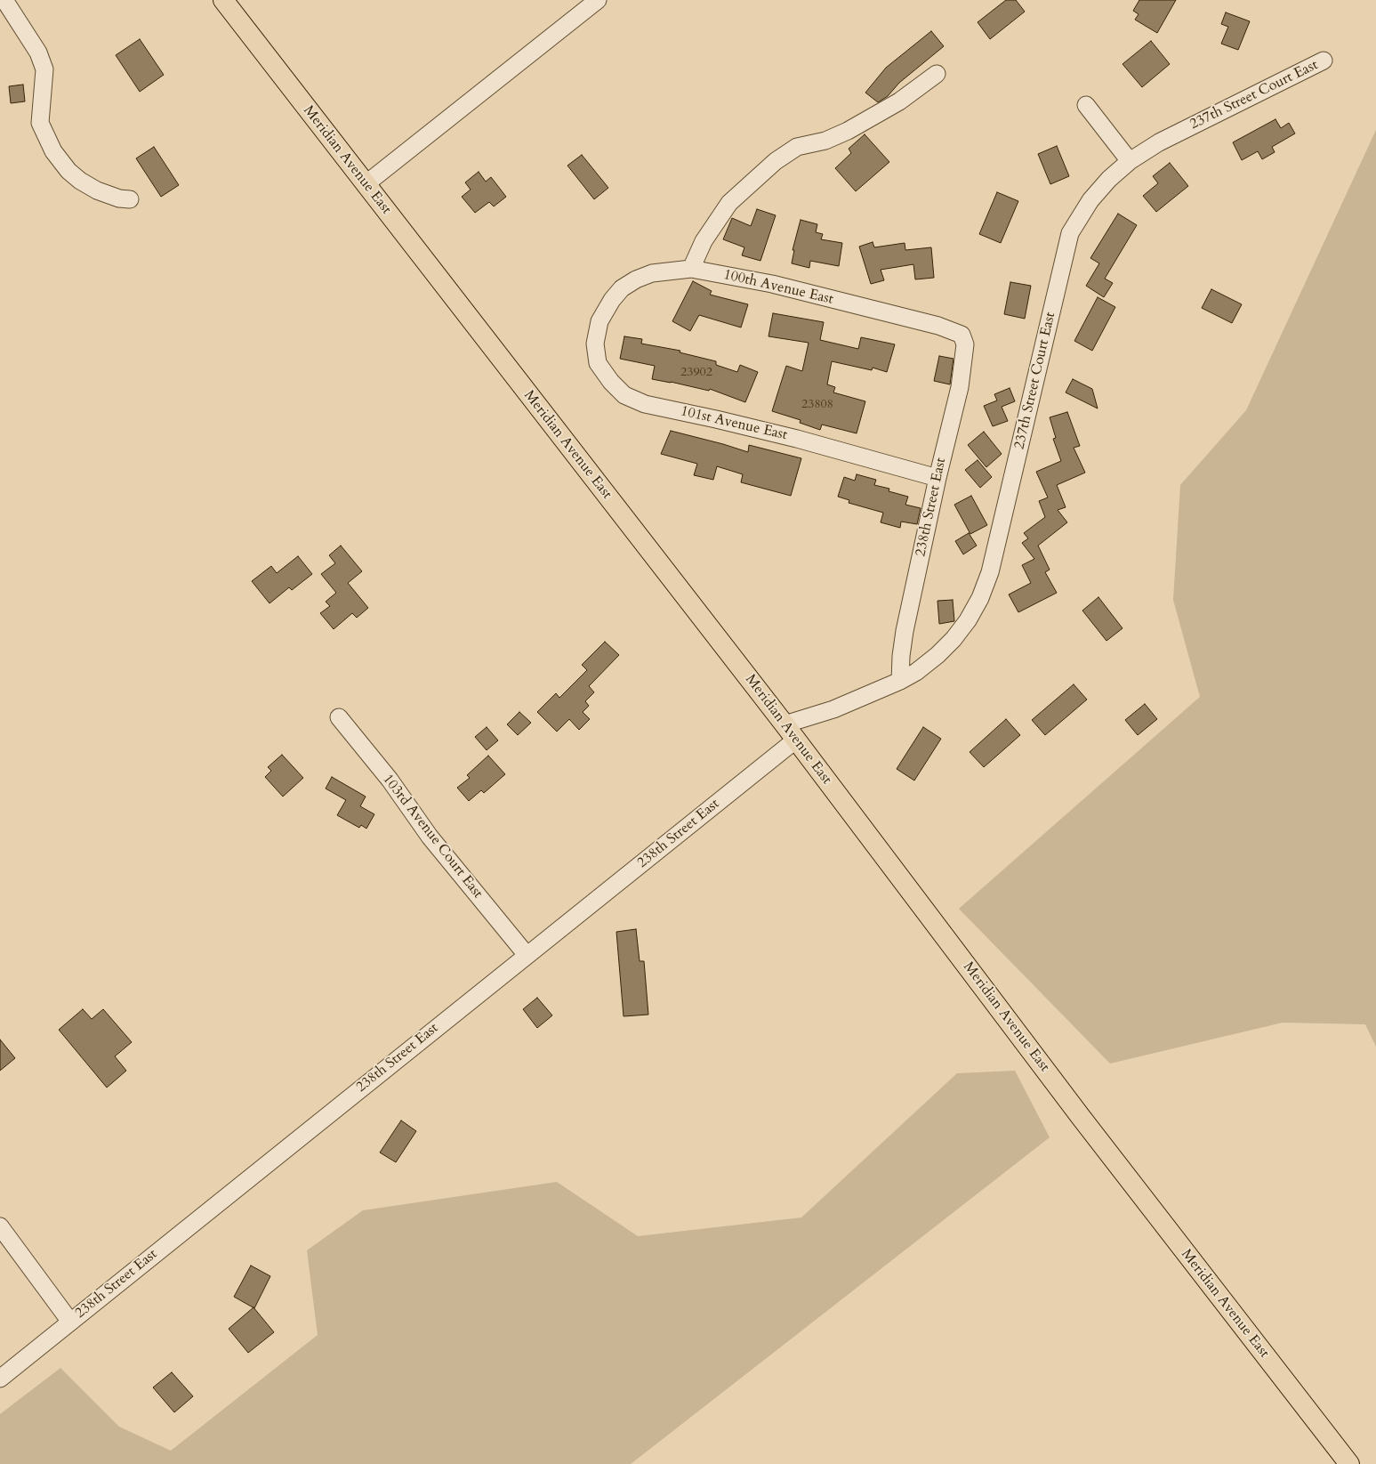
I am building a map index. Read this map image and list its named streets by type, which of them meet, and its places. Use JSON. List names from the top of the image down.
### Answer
{
  "streets": {
    "main road": ["Meridian Avenue East"],
    "street": [
      "237th Street Court East",
      "100th Avenue East",
      "101st Avenue East",
      "238th Street East",
      "103rd Avenue Court East"
    ]
  },
  "crossings": [
    ["237th Street Court East", "Meridian Avenue East"],
    ["237th Street Court East", "238th Street East"],
    ["Meridian Avenue East", "238th Street East"],
    ["100th Avenue East", "101st Avenue East"],
    ["100th Avenue East", "238th Street East"],
    ["101st Avenue East", "238th Street East"],
    ["238th Street East", "103rd Avenue Court East"]
  ],
  "house_numbers": ["23902", "23808"]
}
